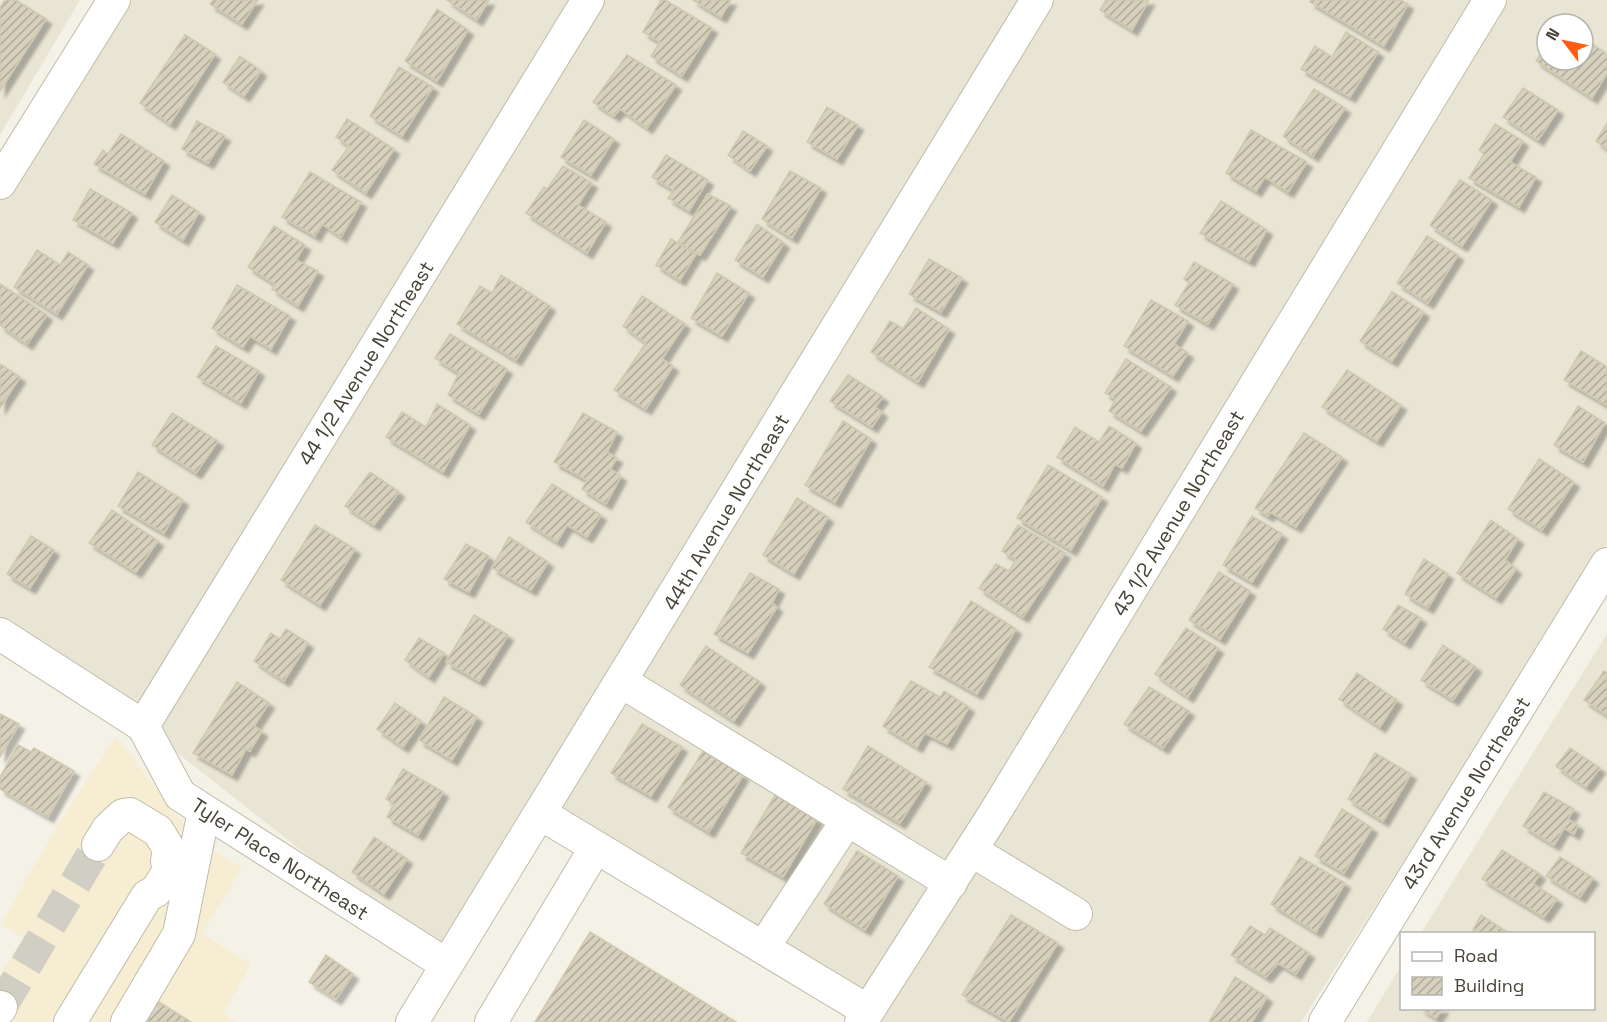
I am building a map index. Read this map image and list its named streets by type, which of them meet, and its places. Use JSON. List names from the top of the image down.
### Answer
{
  "streets": {
    "street": [
      "44 1/2 Avenue Northeast",
      "44th Avenue Northeast",
      "43 1/2 Avenue Northeast",
      "43rd Avenue Northeast",
      "Tyler Place Northeast"
    ]
  },
  "crossings": [
    ["44 1/2 Avenue Northeast", "Tyler Place Northeast"],
    ["44th Avenue Northeast", "Tyler Place Northeast"]
  ],
  "legend": ["Road", "Building"],
  "north": "top left"
}
